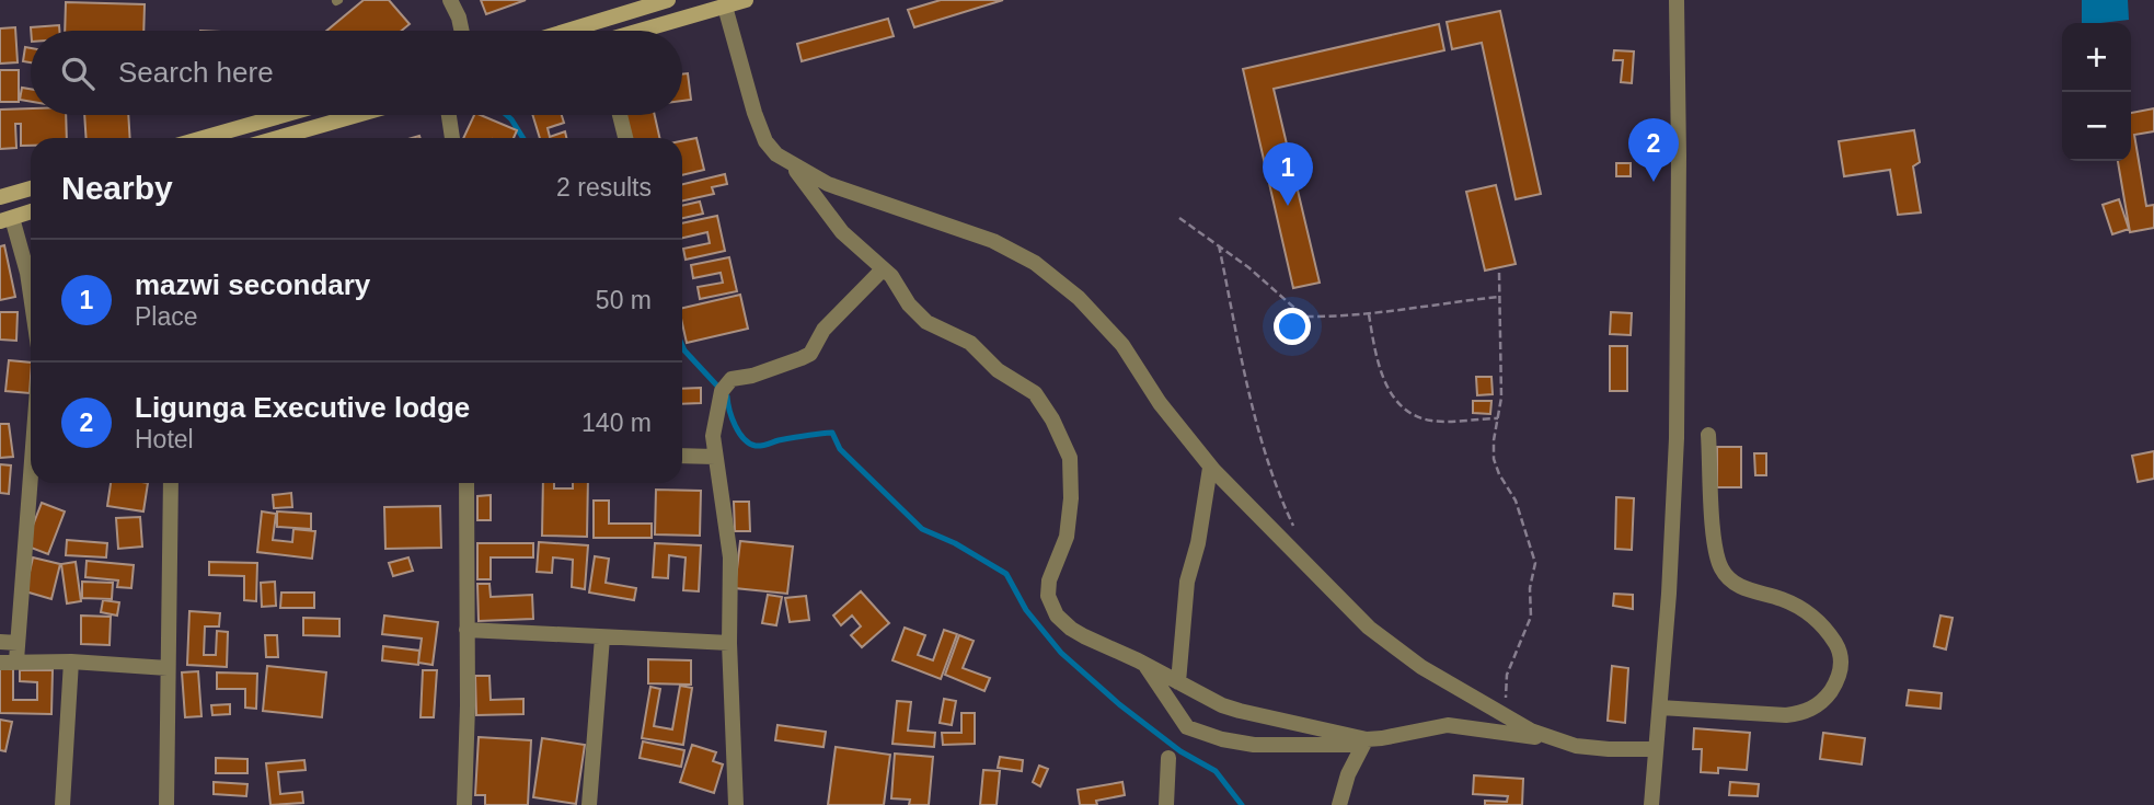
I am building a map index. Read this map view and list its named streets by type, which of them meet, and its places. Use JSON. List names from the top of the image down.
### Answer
{
  "page": {
    "map_buttons": ["+", "−"],
    "search": "Search here",
    "pins": ["2", "1"],
    "heading": ["Nearby", "2 results"],
    "list": [
      {
        "mark": "1",
        "name": "mazwi secondary",
        "note": "Place",
        "value": "50 m"
      },
      {
        "mark": "2",
        "name": "Ligunga Executive lodge",
        "note": "Hotel",
        "value": "140 m"
      }
    ]
  }
}
